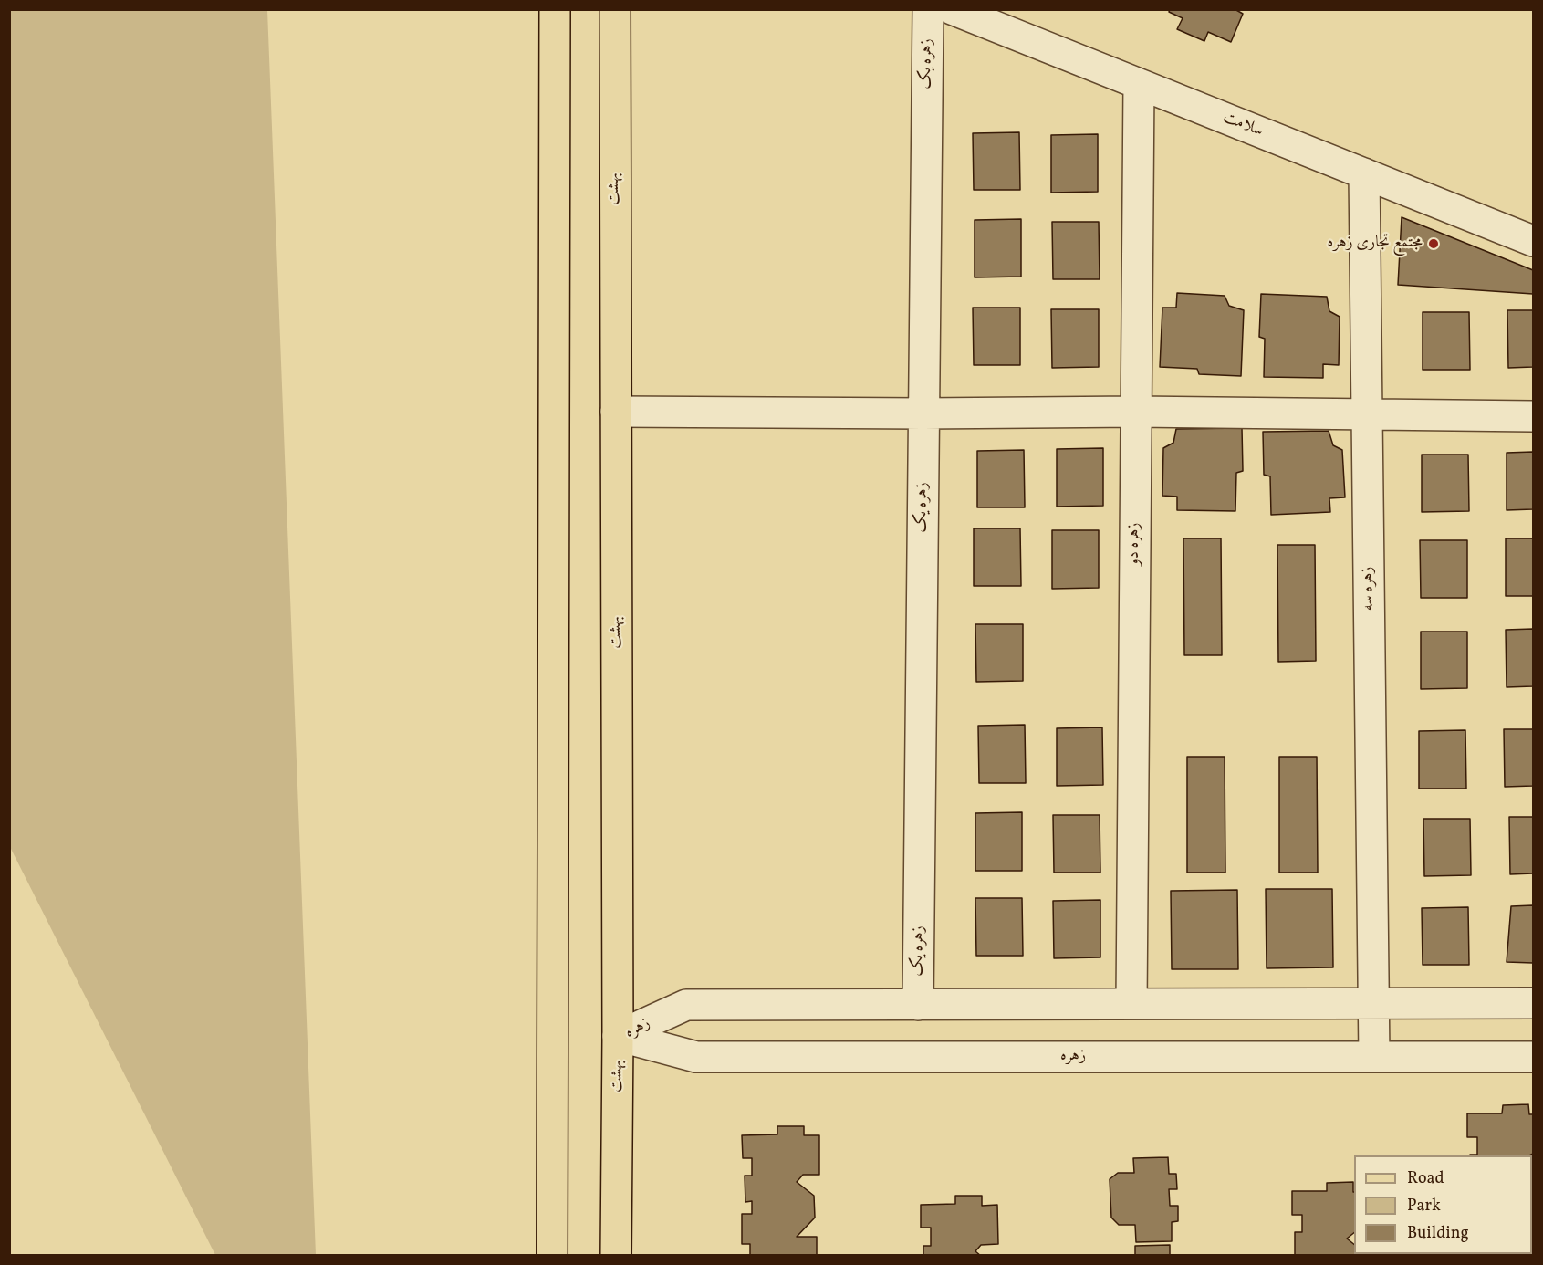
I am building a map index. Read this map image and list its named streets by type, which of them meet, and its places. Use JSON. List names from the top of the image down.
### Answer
{
  "streets": {
    "main road": ["بهشت"],
    "street": [
      "زهره یک",
      "سلامت",
      "زهره دو",
      "زهره سه",
      "زهره"
    ]
  },
  "crossings": [
    ["زهره یک", "زهره"],
    ["سلامت", "زهره دو"],
    ["سلامت", "زهره سه"],
    ["بهشت", "زهره"],
    ["زهره دو", "زهره"],
    ["زهره سه", "زهره"]
  ],
  "places": ["مجتمع تجاری زهره"],
  "legend": ["Road", "Park", "Building"]
}
